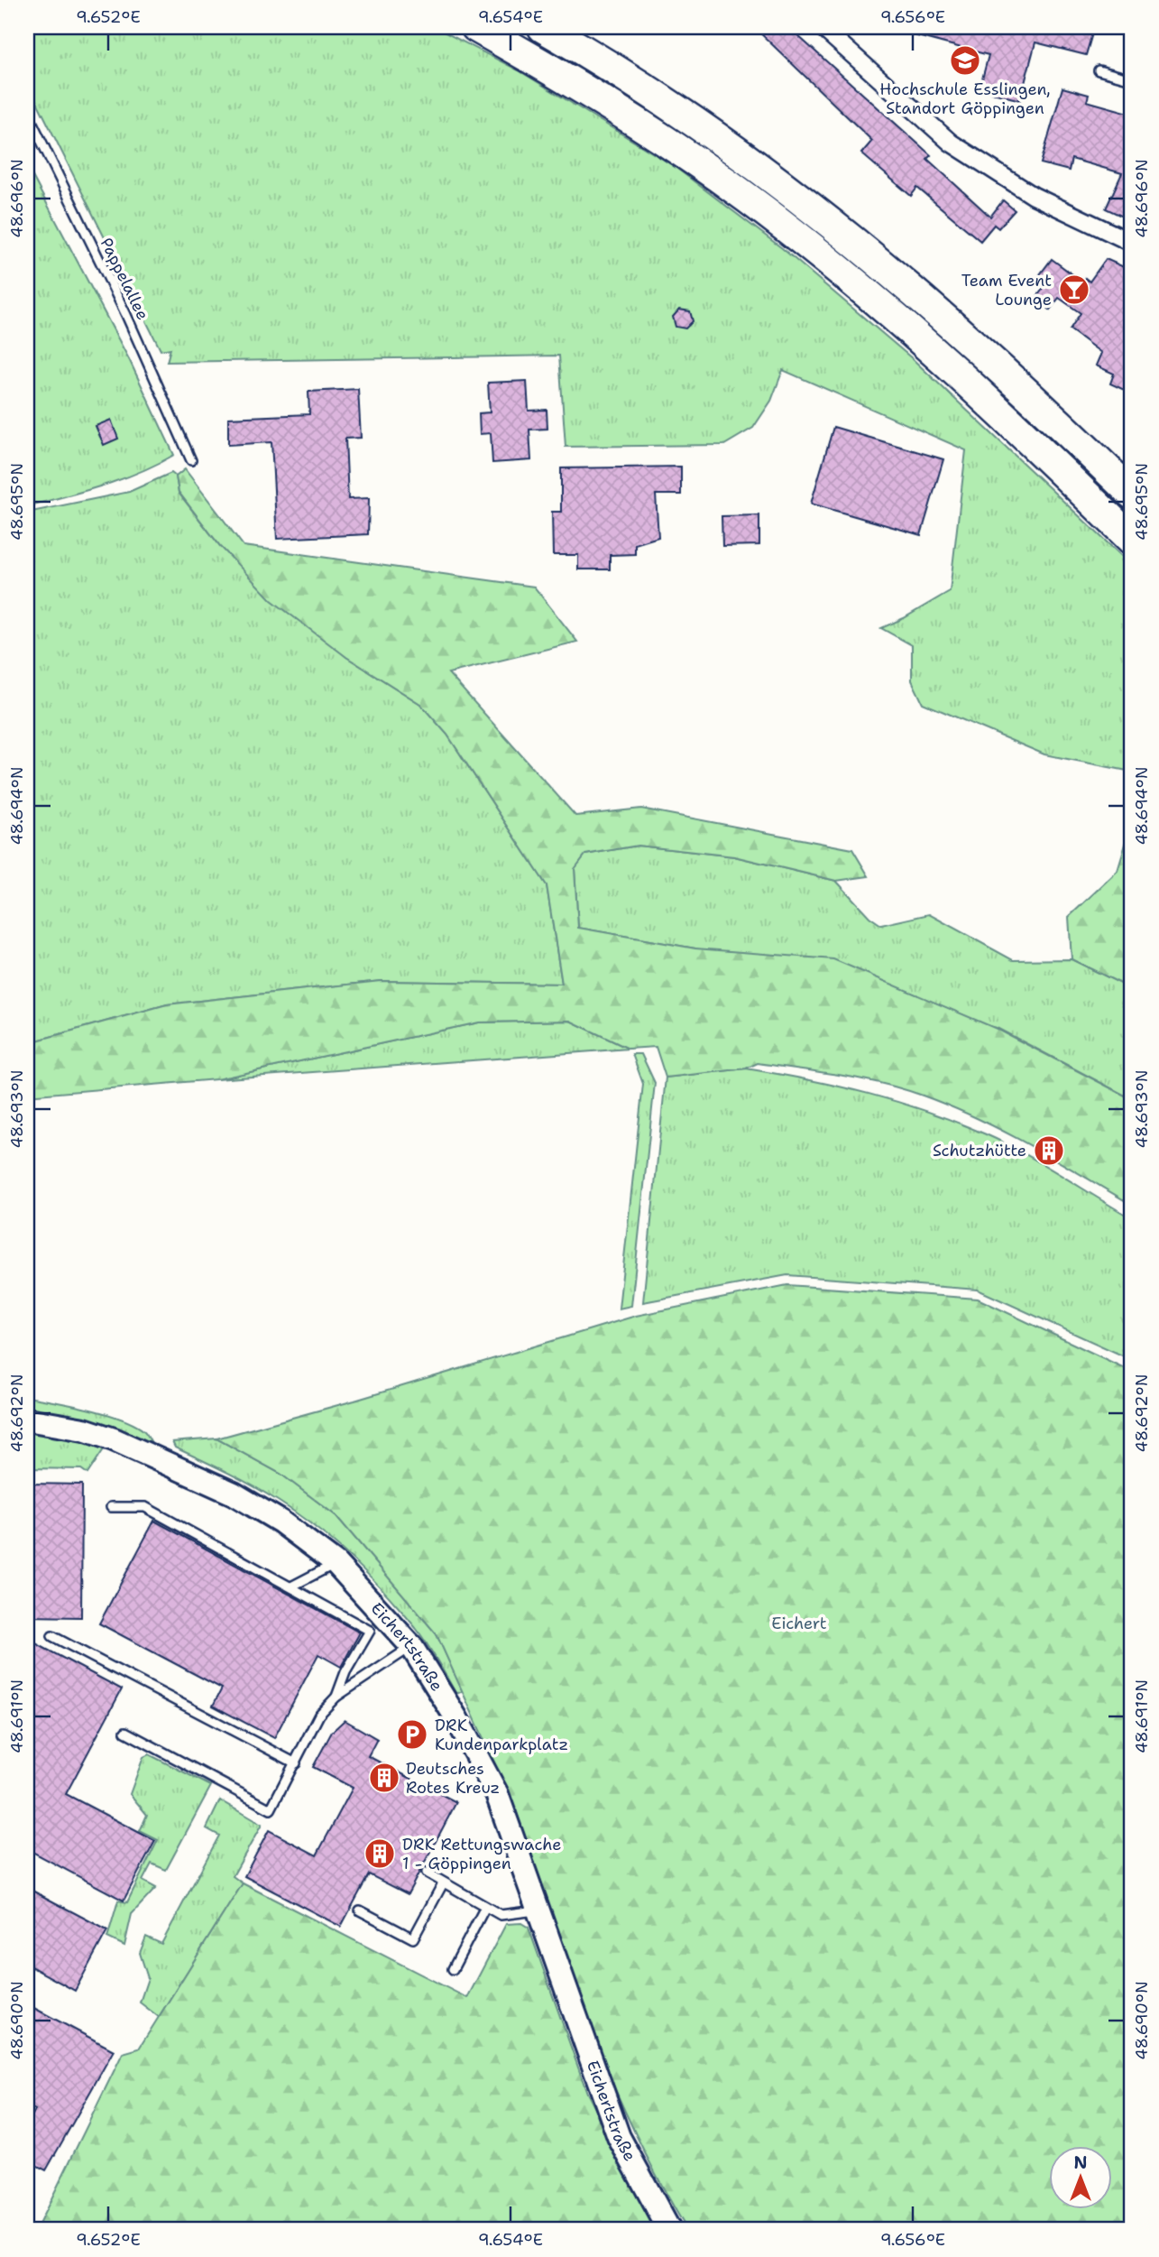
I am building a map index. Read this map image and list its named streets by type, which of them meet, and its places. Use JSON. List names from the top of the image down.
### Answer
{
  "streets": {
    "street": ["Eichertstraße"],
    "lane": ["Pappelallee"]
  },
  "parks": ["Eichert"],
  "places": {
    "school or university": ["Hochschule Esslingen, Standort Göppingen"],
    "bar": ["Team Event Lounge"],
    "building": ["Schutzhütte", "Deutsches Rotes Kreuz", "DRK Rettungswache 1 - Göppingen"],
    "parking": ["DRK Kundenparkplatz"]
  },
  "north": "top",
  "coordinates": [
    "9.652°E",
    "9.654°E",
    "9.656°E",
    "48.696°N",
    "48.695°N",
    "48.694°N",
    "48.693°N",
    "48.692°N",
    "48.691°N",
    "48.690°N"
  ]
}
